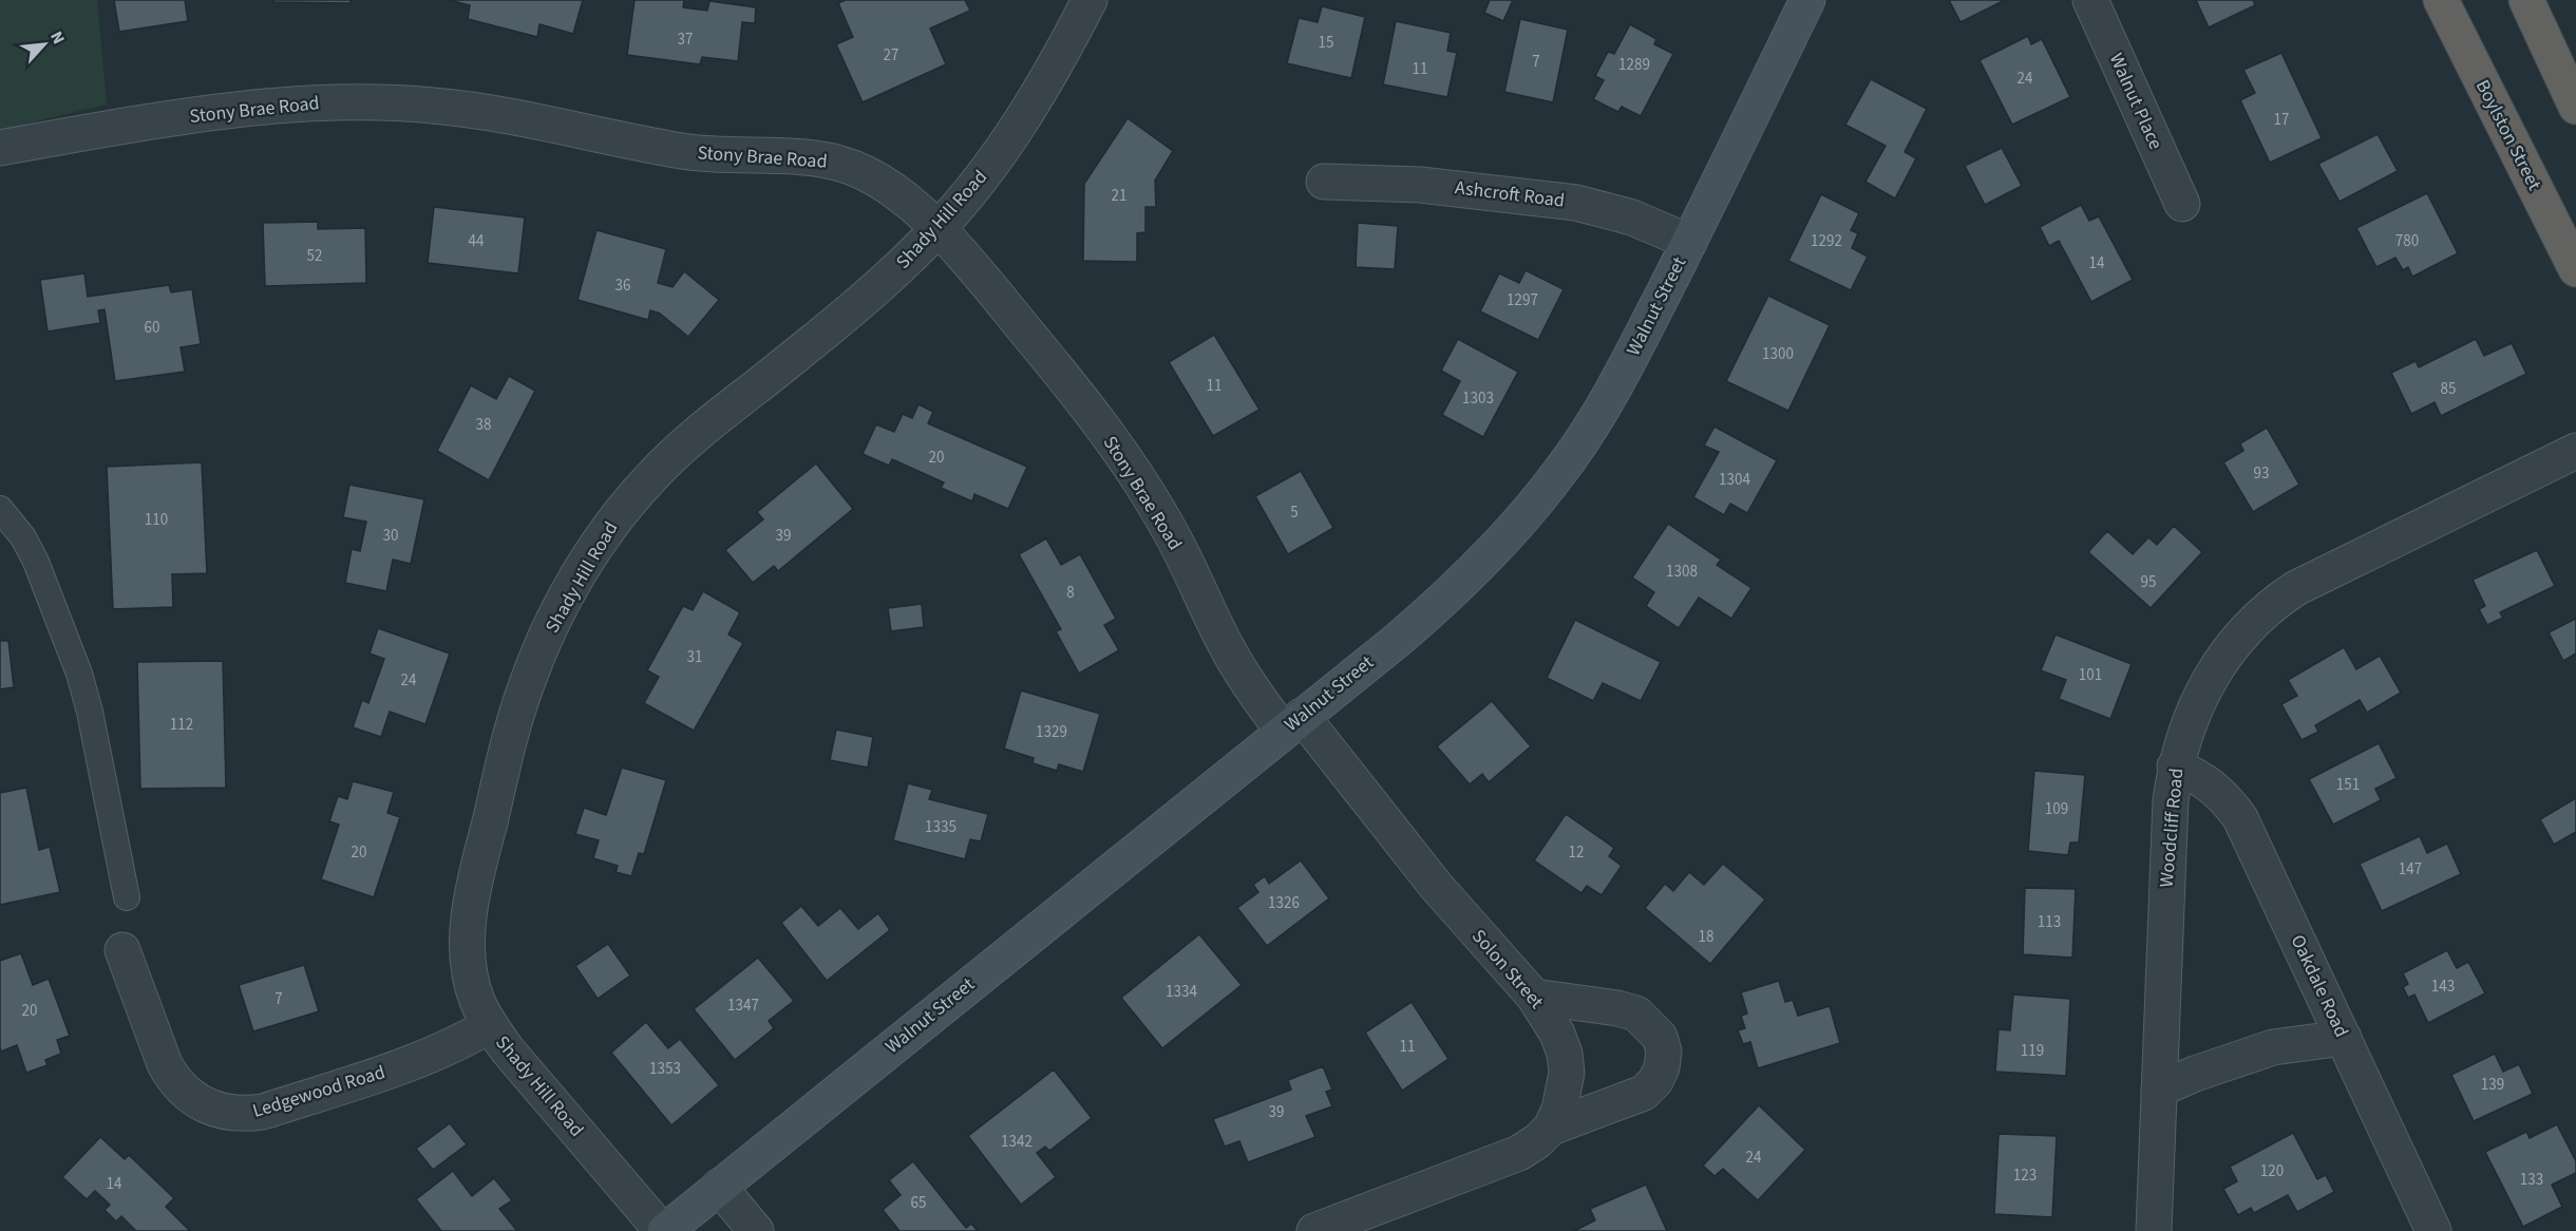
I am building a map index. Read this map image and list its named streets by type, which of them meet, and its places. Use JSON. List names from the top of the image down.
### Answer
{
  "streets": {
    "highway": ["Boylston Street"],
    "main road": ["Walnut Street"],
    "street": [
      "Walnut Place",
      "Stony Brae Road",
      "Ashcroft Road",
      "Shady Hill Road",
      "Woodcliff Road",
      "Solon Street",
      "Oakdale Road",
      "Ledgewood Road"
    ]
  },
  "crossings": [
    ["Stony Brae Road", "Shady Hill Road"],
    ["Stony Brae Road", "Walnut Street"],
    ["Stony Brae Road", "Solon Street"],
    ["Ashcroft Road", "Walnut Street"],
    ["Shady Hill Road", "Walnut Street"],
    ["Shady Hill Road", "Ledgewood Road"],
    ["Walnut Street", "Solon Street"],
    ["Woodcliff Road", "Oakdale Road"]
  ],
  "house_numbers": [
    "37",
    "15",
    "27",
    "7",
    "1289",
    "11",
    "24",
    "17",
    "21",
    "44",
    "1292",
    "780",
    "52",
    "14",
    "36",
    "1297",
    "60",
    "1300",
    "11",
    "85",
    "1303",
    "38",
    "20",
    "93",
    "1304",
    "5",
    "110",
    "30",
    "39",
    "1308",
    "95",
    "8",
    "31",
    "101",
    "24",
    "112",
    "1329",
    "151",
    "109",
    "1335",
    "20",
    "12",
    "147",
    "1326",
    "113",
    "18",
    "143",
    "1334",
    "7",
    "1347",
    "20",
    "11",
    "119",
    "1353",
    "139",
    "39",
    "1342",
    "24",
    "120",
    "123",
    "133",
    "14",
    "65"
  ],
  "north": "top right"
}
